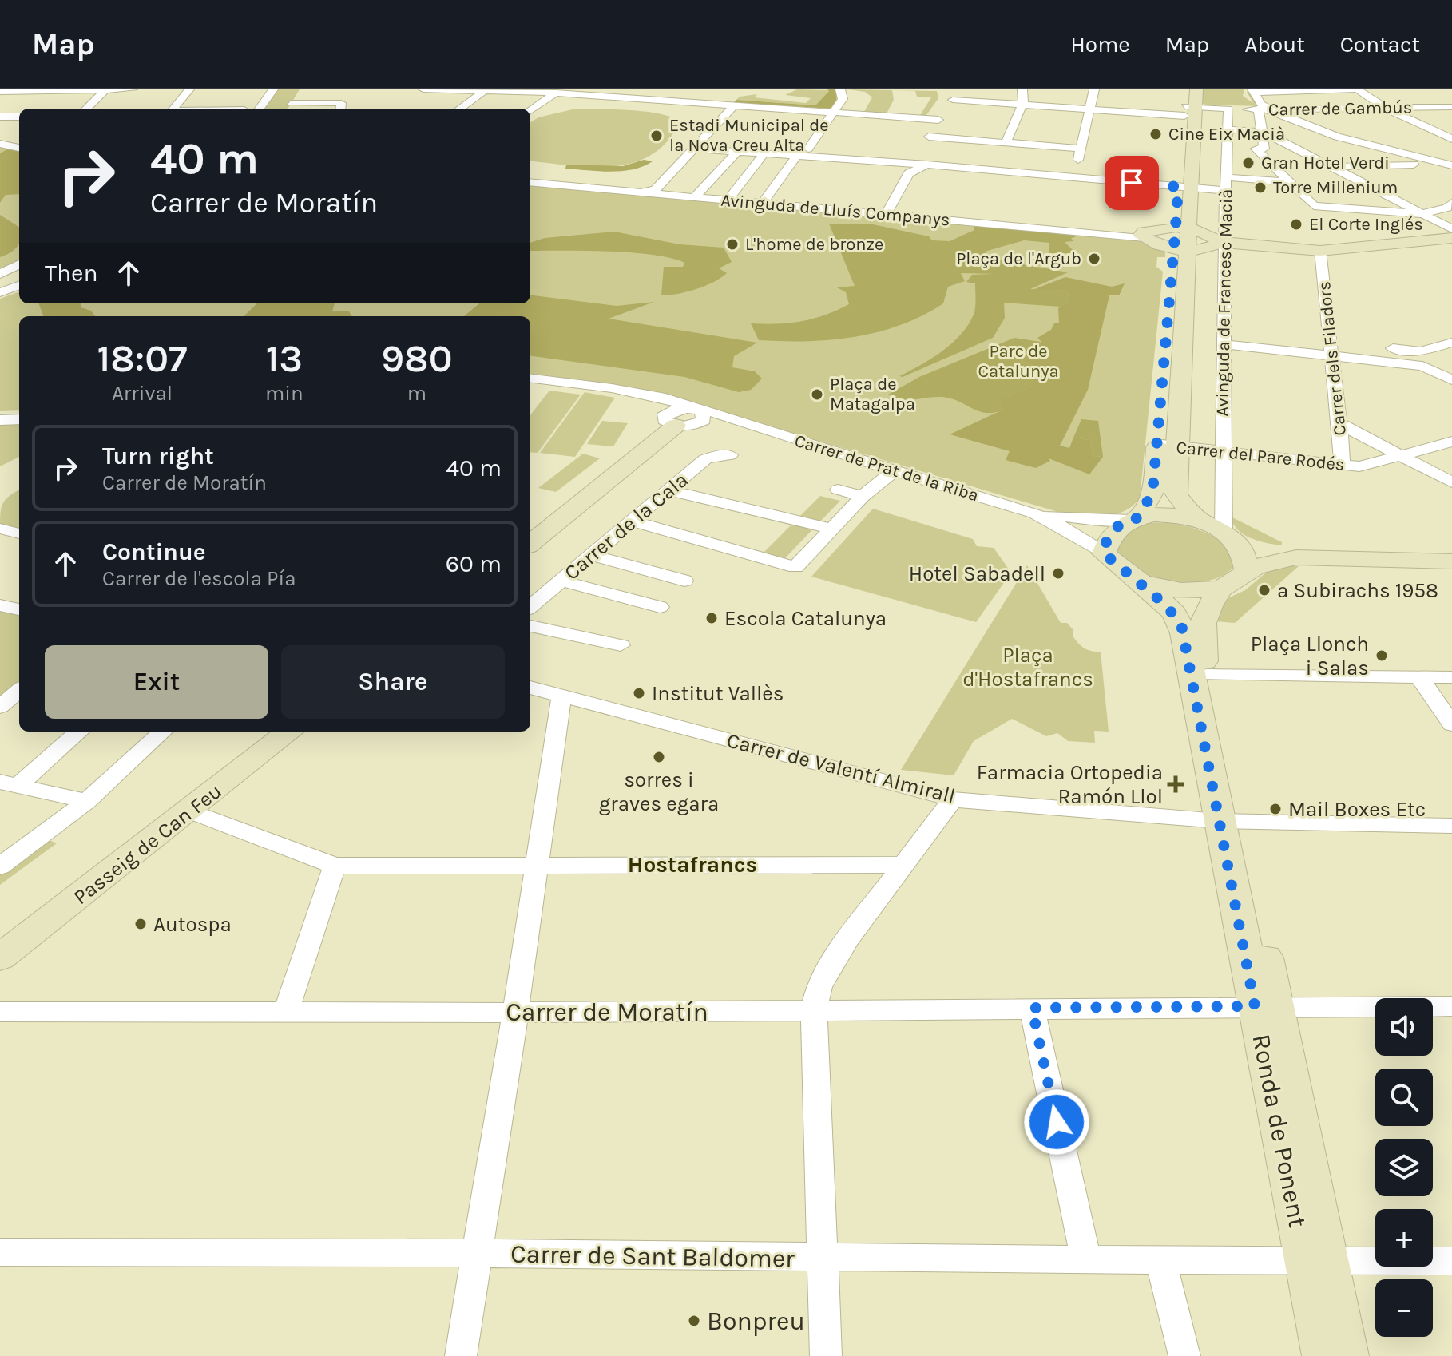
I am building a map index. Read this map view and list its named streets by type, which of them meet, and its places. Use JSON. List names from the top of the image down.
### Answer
{
  "streets": {
    "main road": ["Avinguda de Francesc Macià", "Passeig de Can Feu", "Ronda de Ponent"],
    "street": [
      "Carrer de Gambús",
      "Avinguda de Lluís Companys",
      "Carrer dels Filadors",
      "Carrer del Pare Rodés",
      "Carrer de Prat de la Riba",
      "Carrer de la Cala",
      "Carrer de Valentí Almirall",
      "Carrer de Moratín",
      "Carrer de Sant Baldomer"
    ]
  },
  "crossings": [
    ["Carrer de Gambús", "Avinguda de Francesc Macià"],
    ["Avinguda de Francesc Macià", "Carrer del Pare Rodés"],
    ["Avinguda de Francesc Macià", "Ronda de Ponent"],
    ["Carrer dels Filadors", "Carrer del Pare Rodés"],
    ["Carrer de Valentí Almirall", "Ronda de Ponent"],
    ["Carrer de Moratín", "Ronda de Ponent"],
    ["Ronda de Ponent", "Carrer de Sant Baldomer"]
  ],
  "districts": ["Hostafrancs"],
  "parks": ["Parc de Catalunya", "Plaça d'Hostafrancs"],
  "places": {
    "other": [
      "Cine Eix Macià",
      "Estadi Municipal de la Nova Creu Alta",
      "Gran Hotel Verdi",
      "Torre Millenium",
      "El Corte Inglés",
      "L'home de bronze",
      "Plaça de l'Argub",
      "Plaça de Matagalpa",
      "Hotel Sabadell",
      "a Subirachs 1958",
      "Escola Catalunya",
      "Plaça Llonch i Salas",
      "Institut Vallès",
      "sorres i graves egara",
      "Mail Boxes Etc",
      "Autospa",
      "Bonpreu"
    ],
    "health": ["Farmacia Ortopedia Ramón Llol"]
  },
  "page": {
    "header": "Map",
    "nav": [
      "Home",
      "Map",
      "About",
      "Contact"
    ],
    "turn": ["40 m", "Carrer de Moratín"],
    "then": "Then",
    "eta": [
      "18:07",
      "Arrival",
      "13",
      "min",
      "980",
      "m"
    ],
    "list": [
      {
        "name": "Turn right",
        "note": "Carrer de Moratín",
        "value": "40 m"
      },
      {
        "name": "Continue",
        "note": "Carrer de l'escola Pía",
        "value": "60 m"
      }
    ],
    "buttons": ["Exit", "Share"],
    "map_buttons": ["+", "−"]
  }
}
